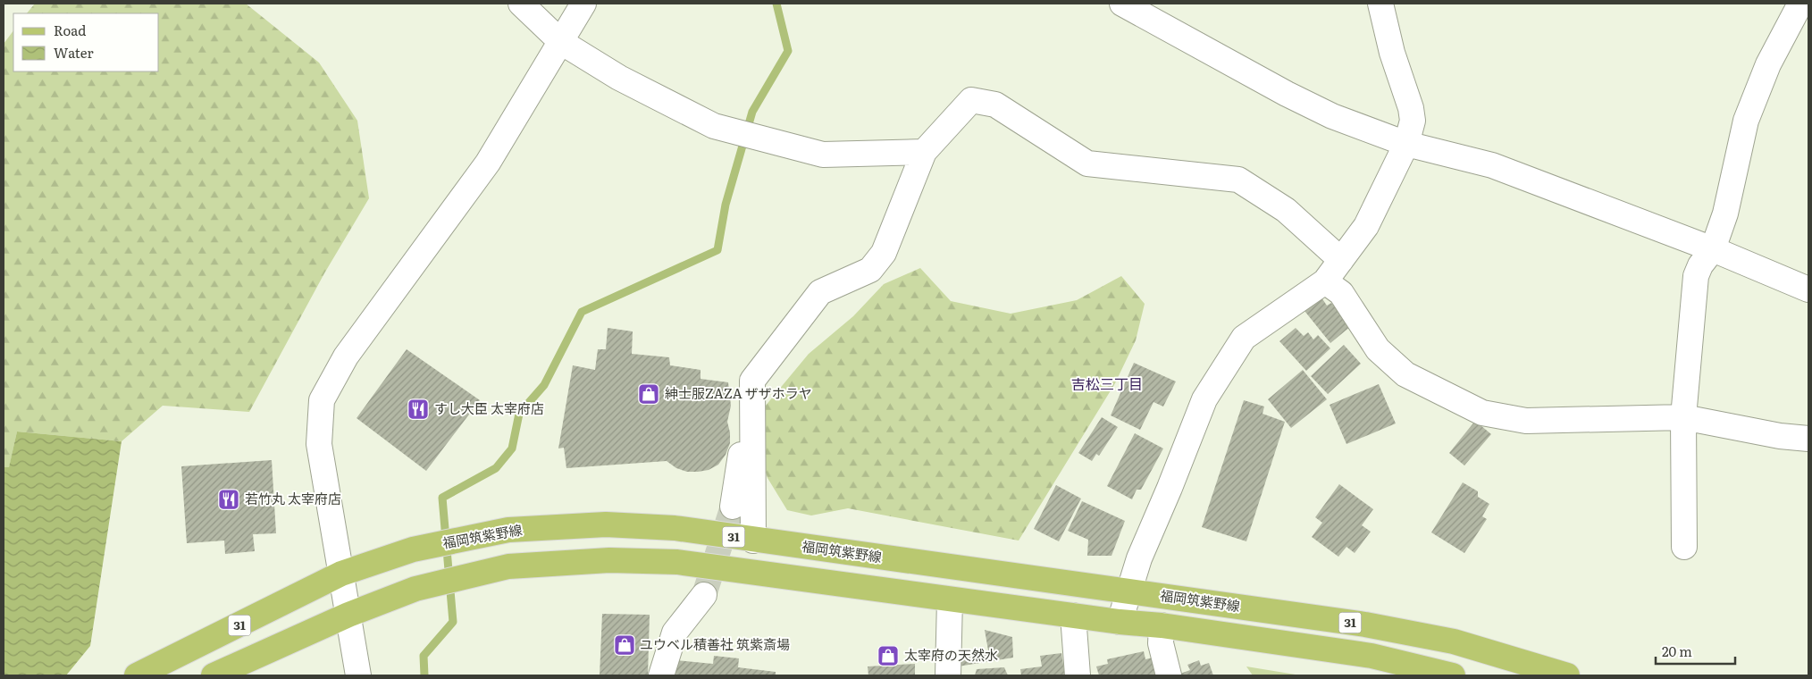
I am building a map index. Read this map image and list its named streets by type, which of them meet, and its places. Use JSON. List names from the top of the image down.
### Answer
{
  "streets": {
    "main road": ["福岡筑紫野線", "31"]
  },
  "districts": ["吉松三丁目"],
  "places": {
    "shop": ["紳士服ZAZA ザザホラヤ", "ユウベル積善社 筑紫斎場", "太宰府の天然水"],
    "restaurant": ["すし大臣 太宰府店", "若竹丸 太宰府店"]
  },
  "legend": ["Road", "Water"],
  "scale_bar": "20 m"
}
